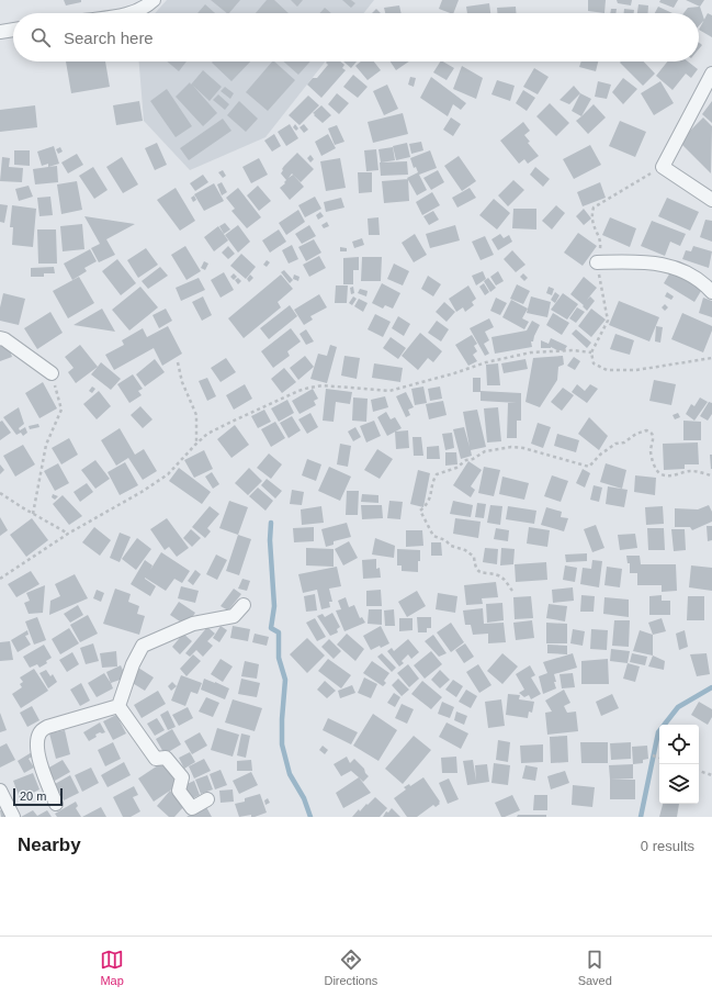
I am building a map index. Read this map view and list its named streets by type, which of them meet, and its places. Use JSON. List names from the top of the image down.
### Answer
{
  "scale_bar": "20 m",
  "page": {
    "search": "Search here",
    "scale": "20 m",
    "heading": ["Nearby", "0 results"],
    "nav": ["Map", "Directions", "Saved"]
  }
}
